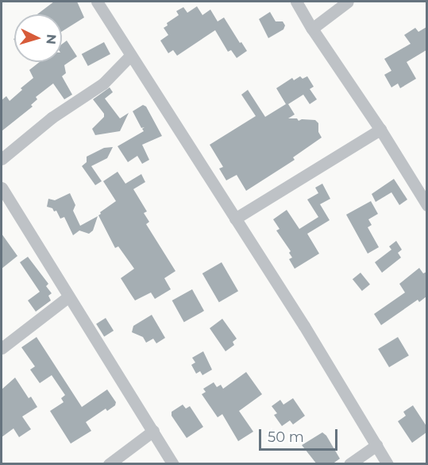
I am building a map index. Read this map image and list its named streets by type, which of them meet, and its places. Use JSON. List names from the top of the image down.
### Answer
{
  "scale_bar": "50 m",
  "north": "right"
}
